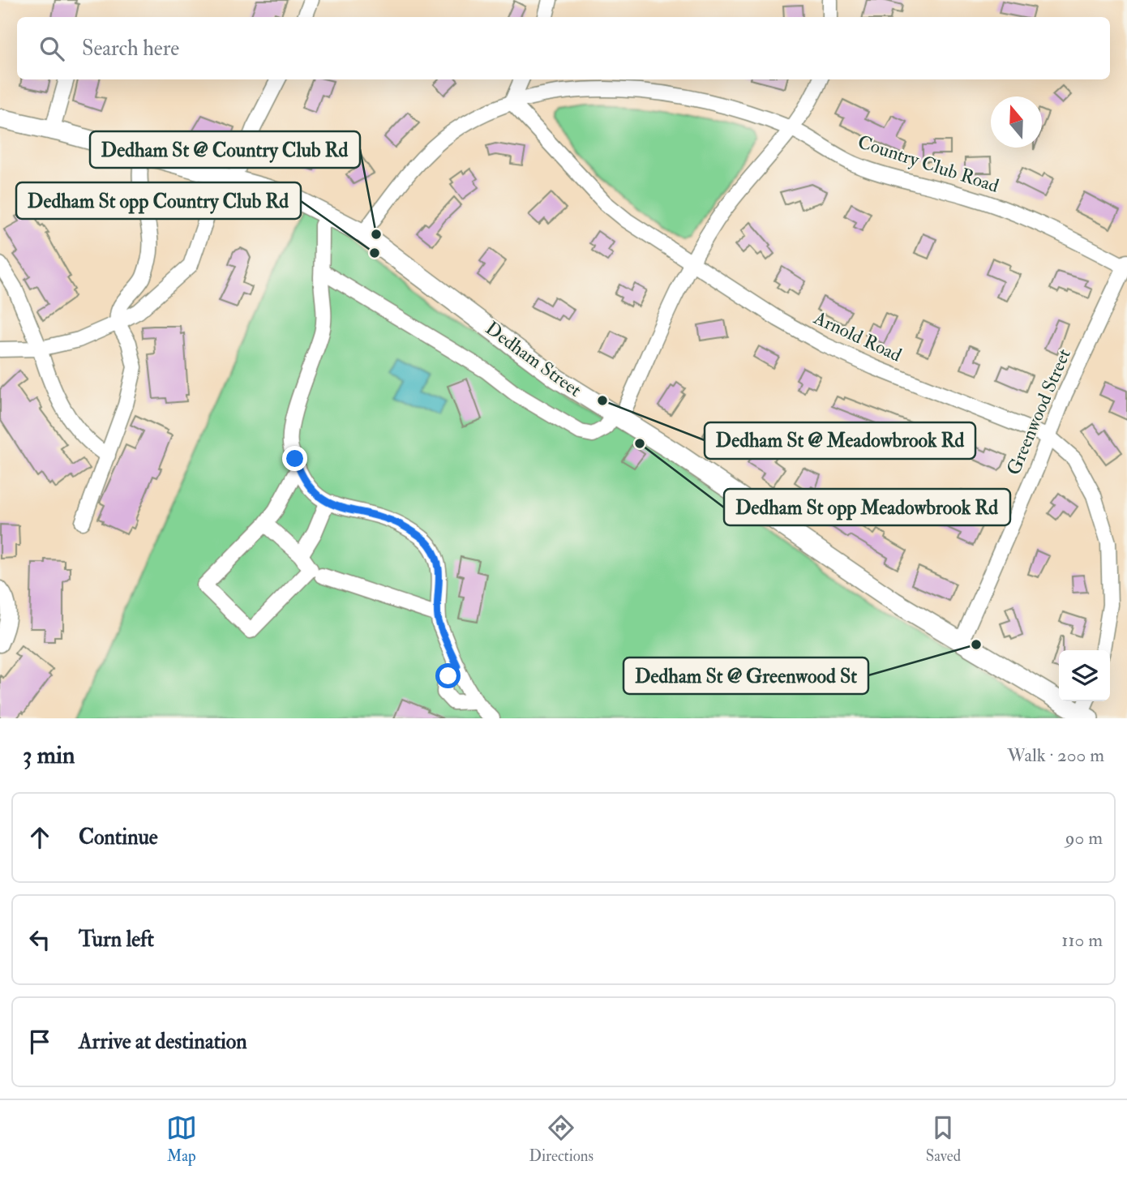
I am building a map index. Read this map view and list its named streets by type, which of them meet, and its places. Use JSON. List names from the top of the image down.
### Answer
{
  "streets": {
    "main road": ["Dedham Street"],
    "street": ["Country Club Road", "Arnold Road", "Greenwood Street"]
  },
  "crossings": [
    ["Country Club Road", "Arnold Road"],
    ["Country Club Road", "Dedham Street"],
    ["Country Club Road", "Greenwood Street"],
    ["Arnold Road", "Greenwood Street"],
    ["Dedham Street", "Greenwood Street"]
  ],
  "places": [
    "Dedham St @ Country Club Rd",
    "Dedham St opp Country Club Rd",
    "Dedham St @ Meadowbrook Rd",
    "Dedham St opp Meadowbrook Rd",
    "Dedham St @ Greenwood St"
  ],
  "north": "top",
  "page": {
    "search": "Search here",
    "heading": ["3 min", "Walk · 200 m"],
    "list": [
      ["Continue", "90 m"],
      ["Turn left", "110 m"],
      "Arrive at destination"
    ],
    "nav": ["Map", "Directions", "Saved"]
  }
}
